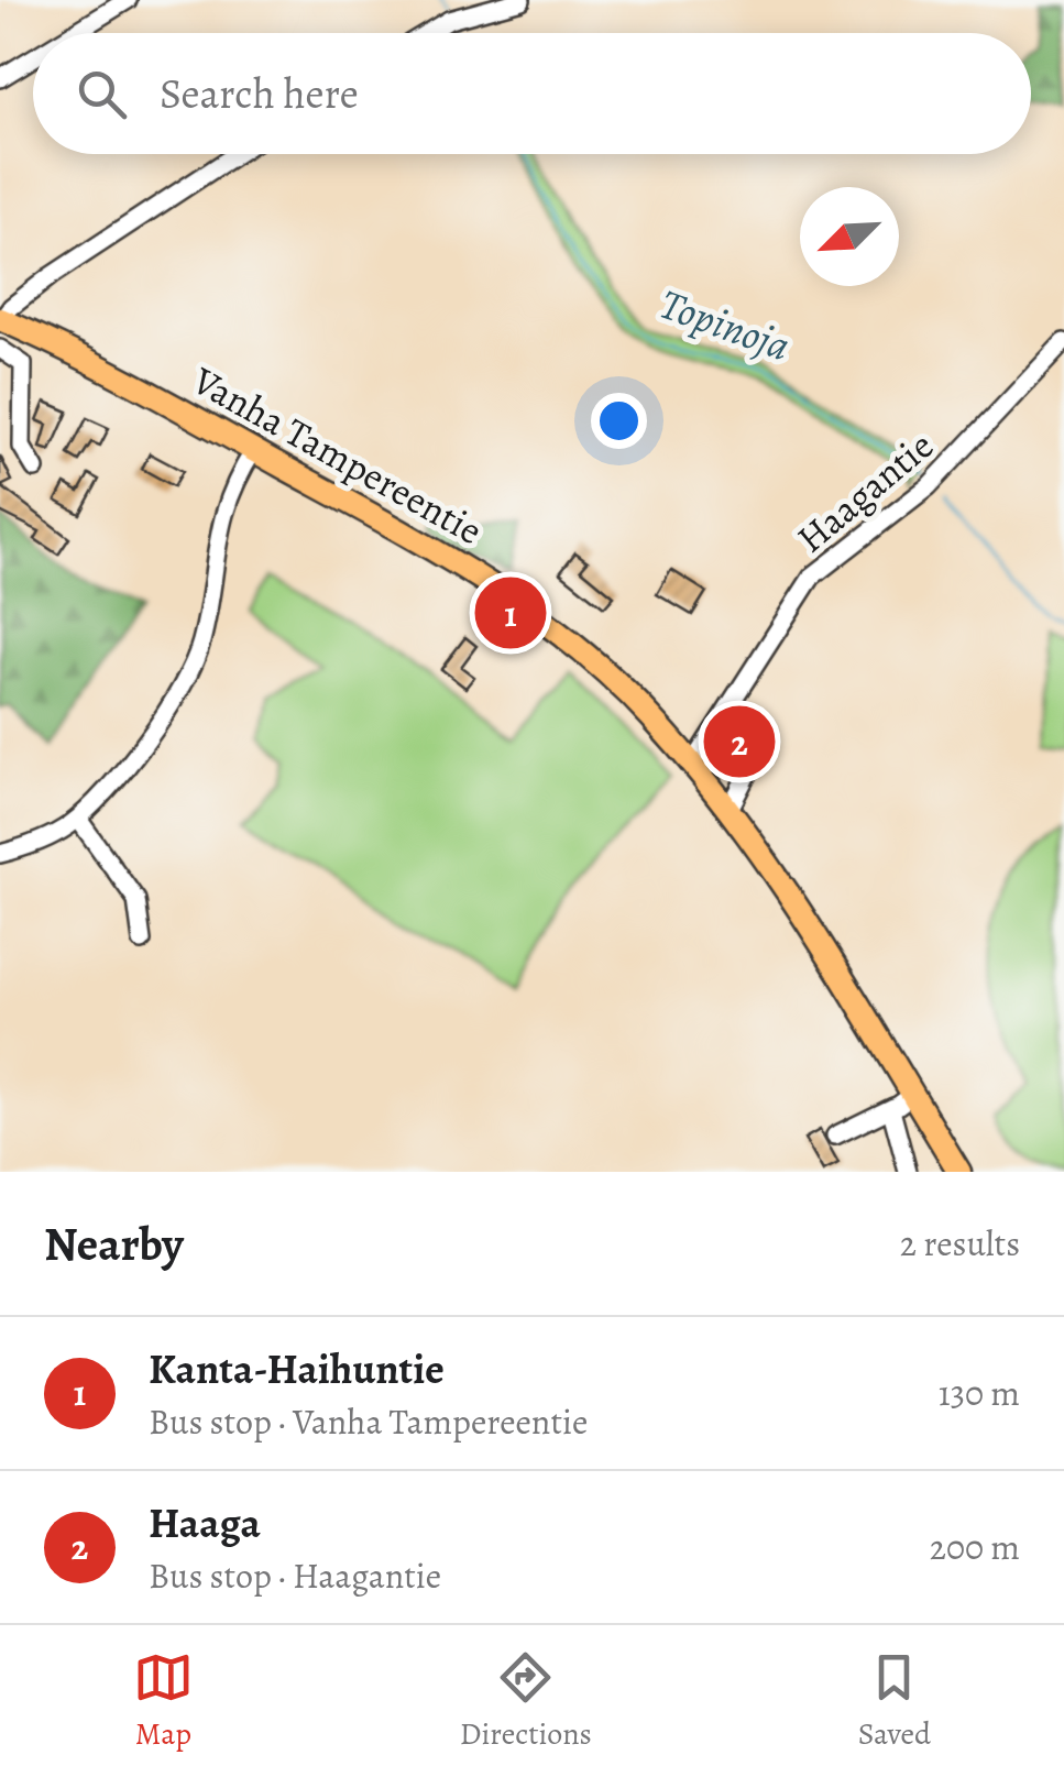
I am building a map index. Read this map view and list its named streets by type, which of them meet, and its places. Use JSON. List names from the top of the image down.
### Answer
{
  "streets": {
    "main road": ["Vanha Tampereentie"],
    "street": ["Haagantie"]
  },
  "crossings": [
    ["Vanha Tampereentie", "Haagantie"]
  ],
  "water": ["Topinoja"],
  "north": "bottom left",
  "page": {
    "search": "Search here",
    "pins": ["1", "2"],
    "heading": ["Nearby", "2 results"],
    "list": [
      {
        "mark": "1",
        "name": "Kanta-Haihuntie",
        "note": "Bus stop · Vanha Tampereentie",
        "value": "130 m"
      },
      {
        "mark": "2",
        "name": "Haaga",
        "note": "Bus stop · Haagantie",
        "value": "200 m"
      }
    ],
    "nav": ["Map", "Directions", "Saved"]
  }
}
